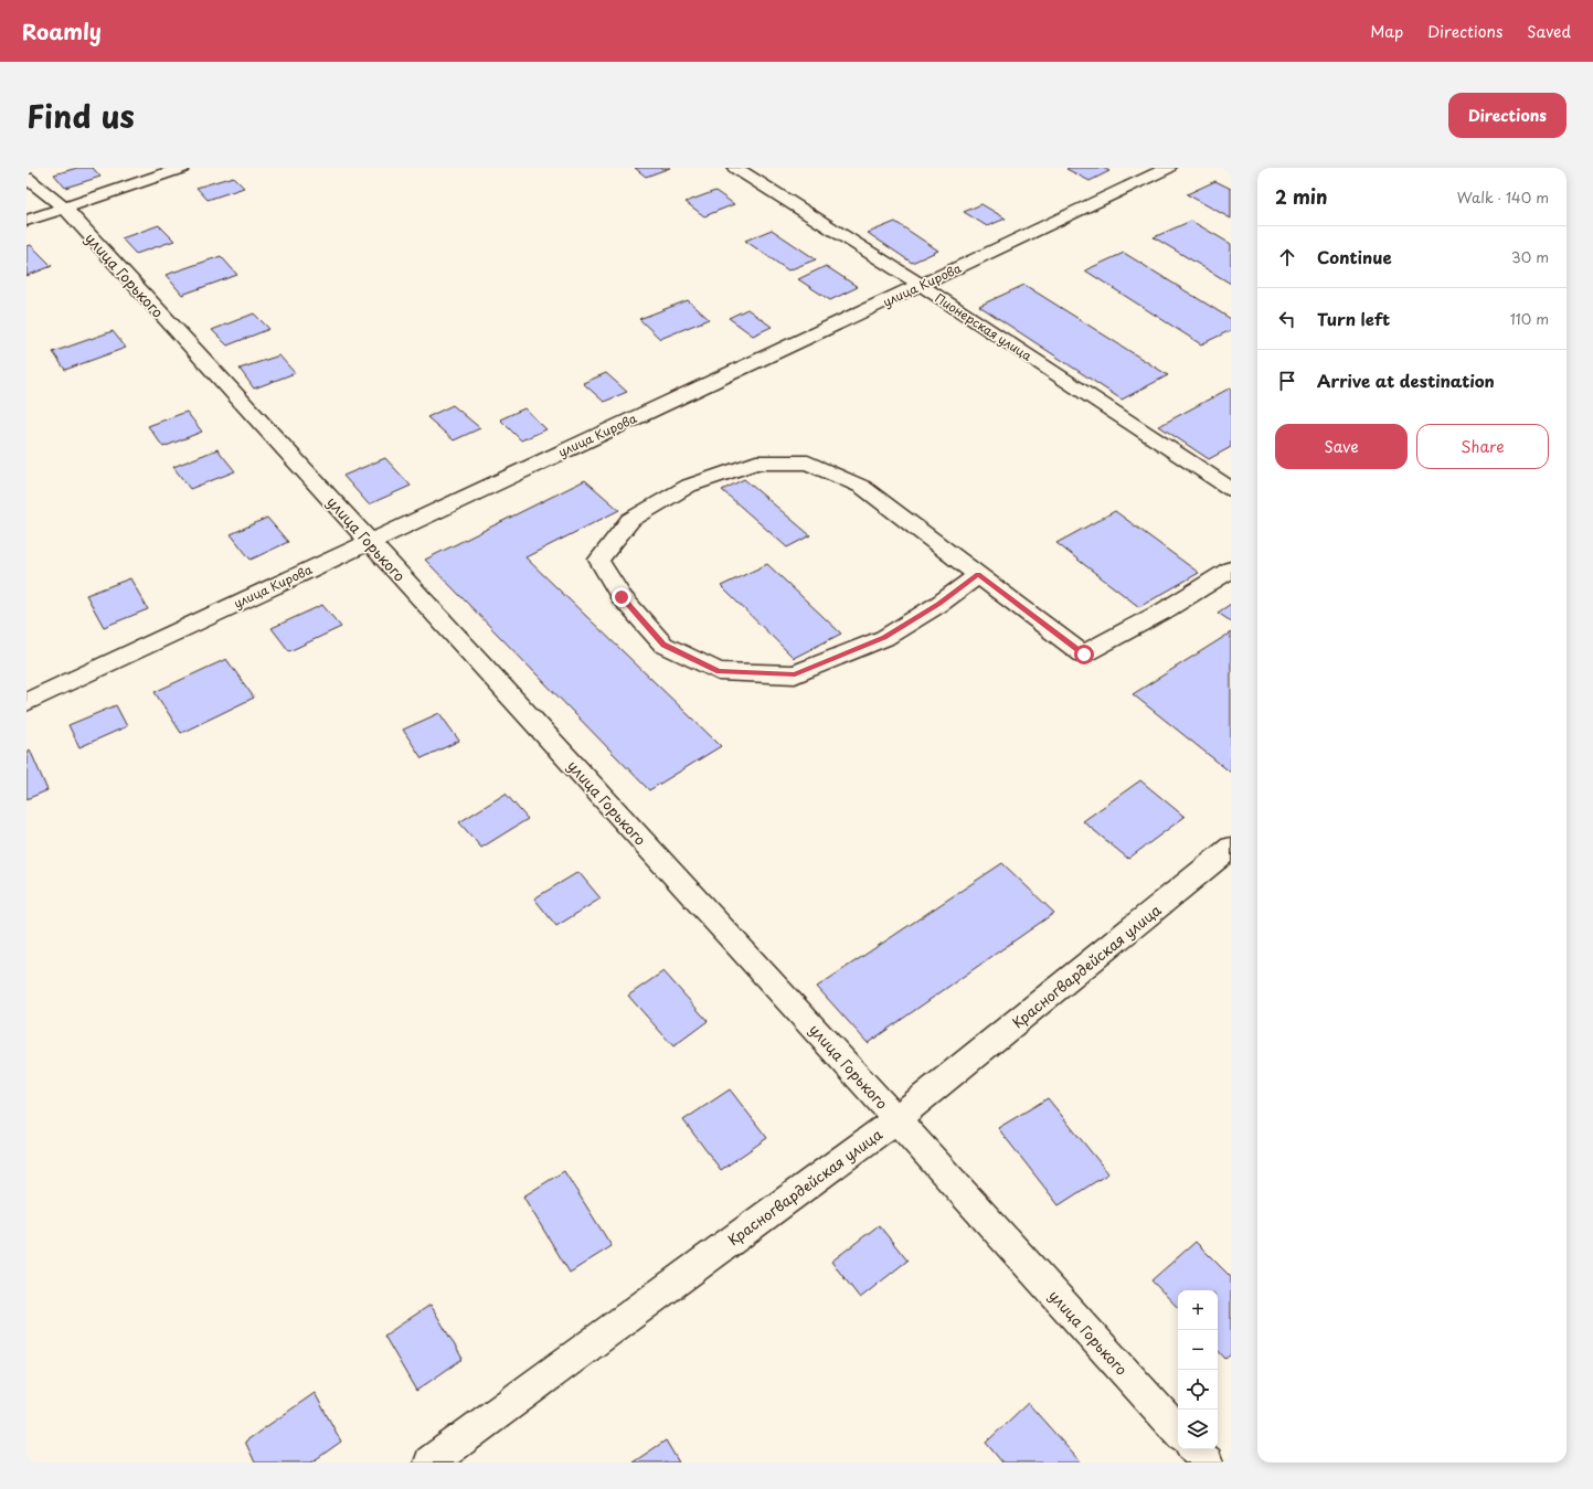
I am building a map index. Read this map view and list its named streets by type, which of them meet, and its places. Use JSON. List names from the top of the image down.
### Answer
{
  "streets": {
    "street": [
      "улица Горького",
      "улица Кирова",
      "Пионерская улица",
      "Красногвардейская улица"
    ]
  },
  "crossings": [
    ["улица Горького", "улица Кирова"],
    ["улица Горького", "Красногвардейская улица"],
    ["улица Кирова", "Пионерская улица"]
  ],
  "page": {
    "header": "Roamly",
    "nav": ["Map", "Directions", "Saved"],
    "title": "Find us",
    "buttons": [
      "Directions",
      ["Save", "Share"]
    ],
    "heading": ["2 min", "Walk · 140 m"],
    "list": [
      ["Continue", "30 m"],
      ["Turn left", "110 m"],
      "Arrive at destination"
    ],
    "map_buttons": ["+", "−"]
  }
}
